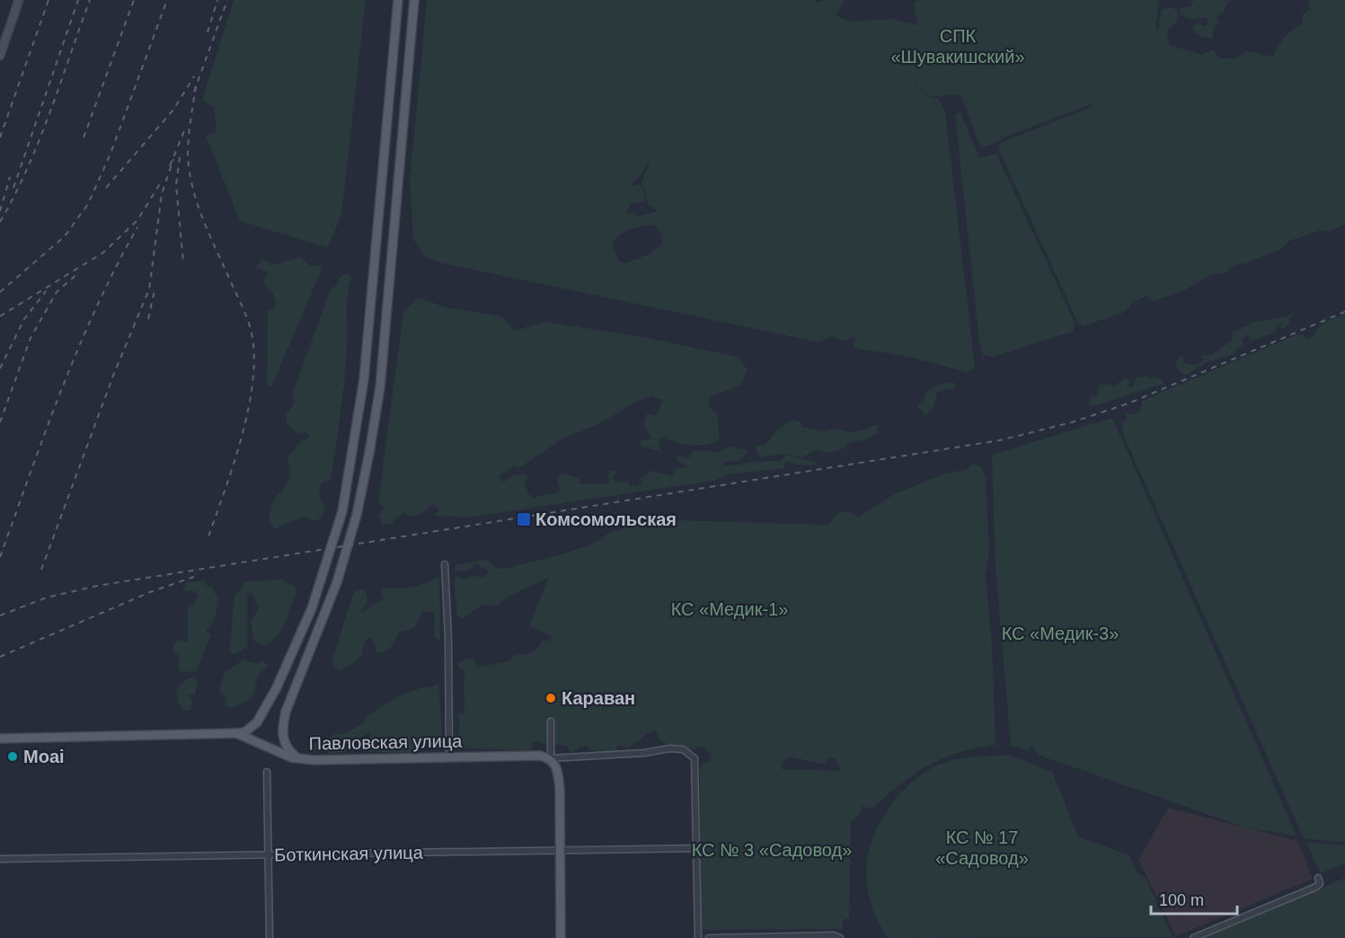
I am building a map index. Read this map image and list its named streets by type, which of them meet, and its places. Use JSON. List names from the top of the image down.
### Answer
{
  "streets": {
    "main road": ["Павловская улица"],
    "street": ["Боткинская улица"]
  },
  "crossings": [
    ["Павловская улица", "Боткинская улица"]
  ],
  "parks": [
    "СПК «Шувакишский»",
    "КС «Медик-1»",
    "КС «Медик-3»",
    "КС № 17 «Садовод»",
    "КС № 3 «Садовод»"
  ],
  "places": {
    "transit": ["Комсомольская"],
    "other": ["Караван", "Moai"]
  },
  "scale_bar": "100 m"
}
